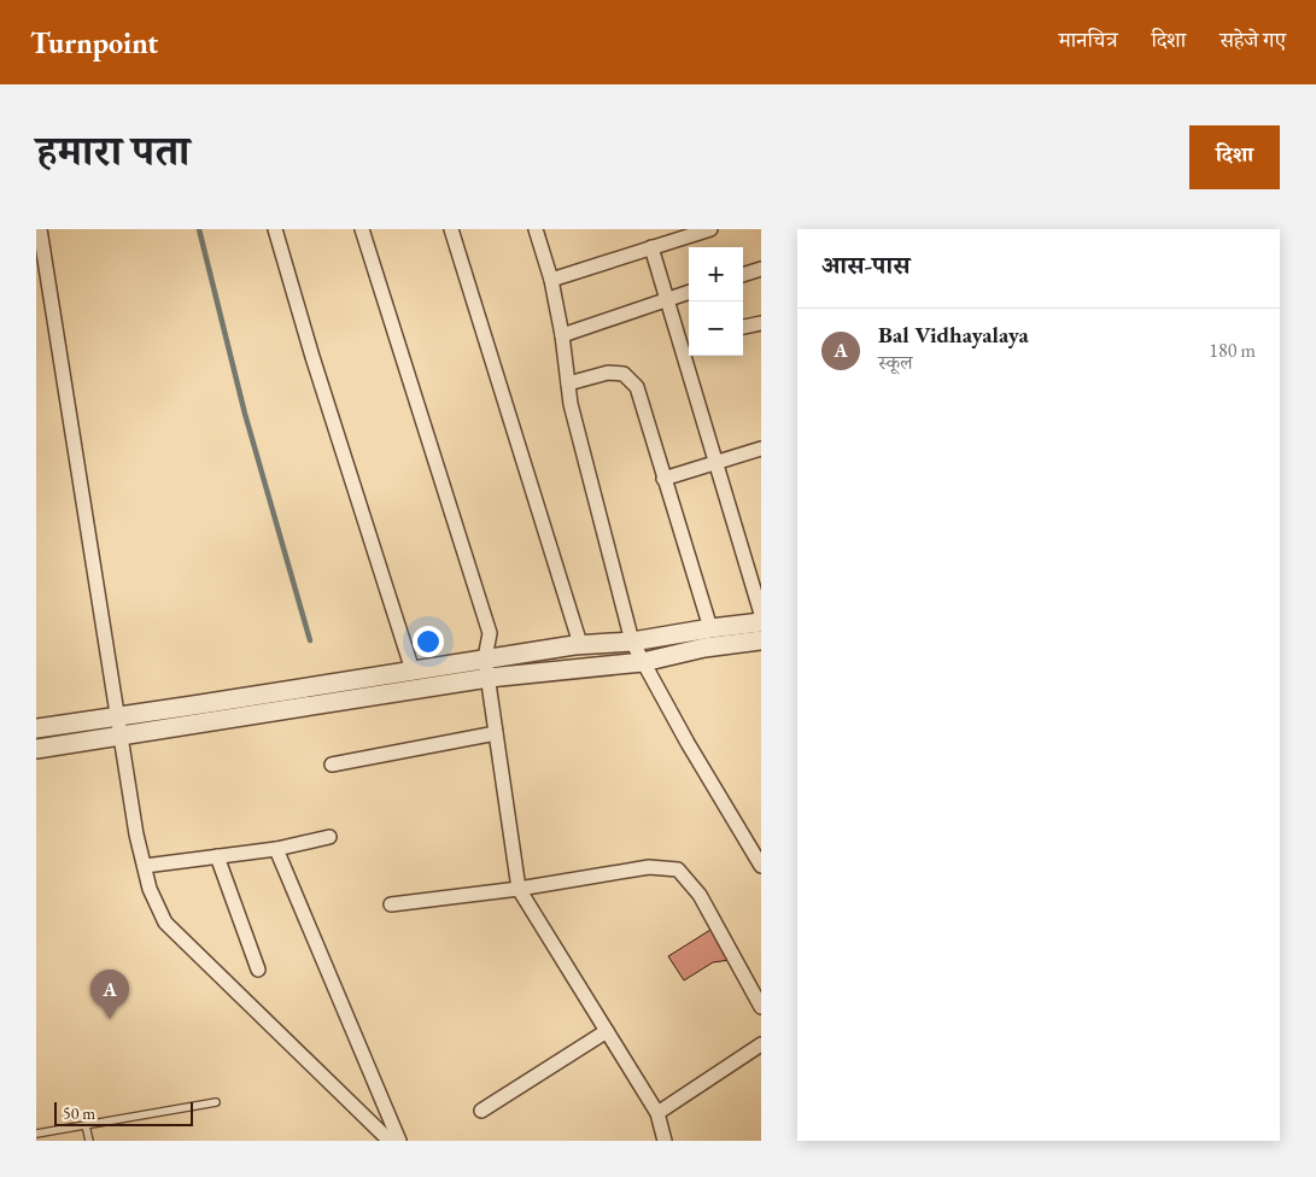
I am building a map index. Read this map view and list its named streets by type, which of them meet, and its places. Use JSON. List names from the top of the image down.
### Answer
{
  "scale_bar": "50 m",
  "page": {
    "header": "Turnpoint",
    "nav": ["मानचित्र", "दिशा", "सहेजे गए"],
    "title": "हमारा पता",
    "buttons": "दिशा",
    "heading": "आस-पास",
    "map_buttons": ["+", "−"],
    "list": [
      {
        "mark": "A",
        "name": "Bal Vidhayalaya",
        "note": "स्कूल",
        "value": "180 m"
      }
    ],
    "pins": "A",
    "scale": "50 m"
  }
}
